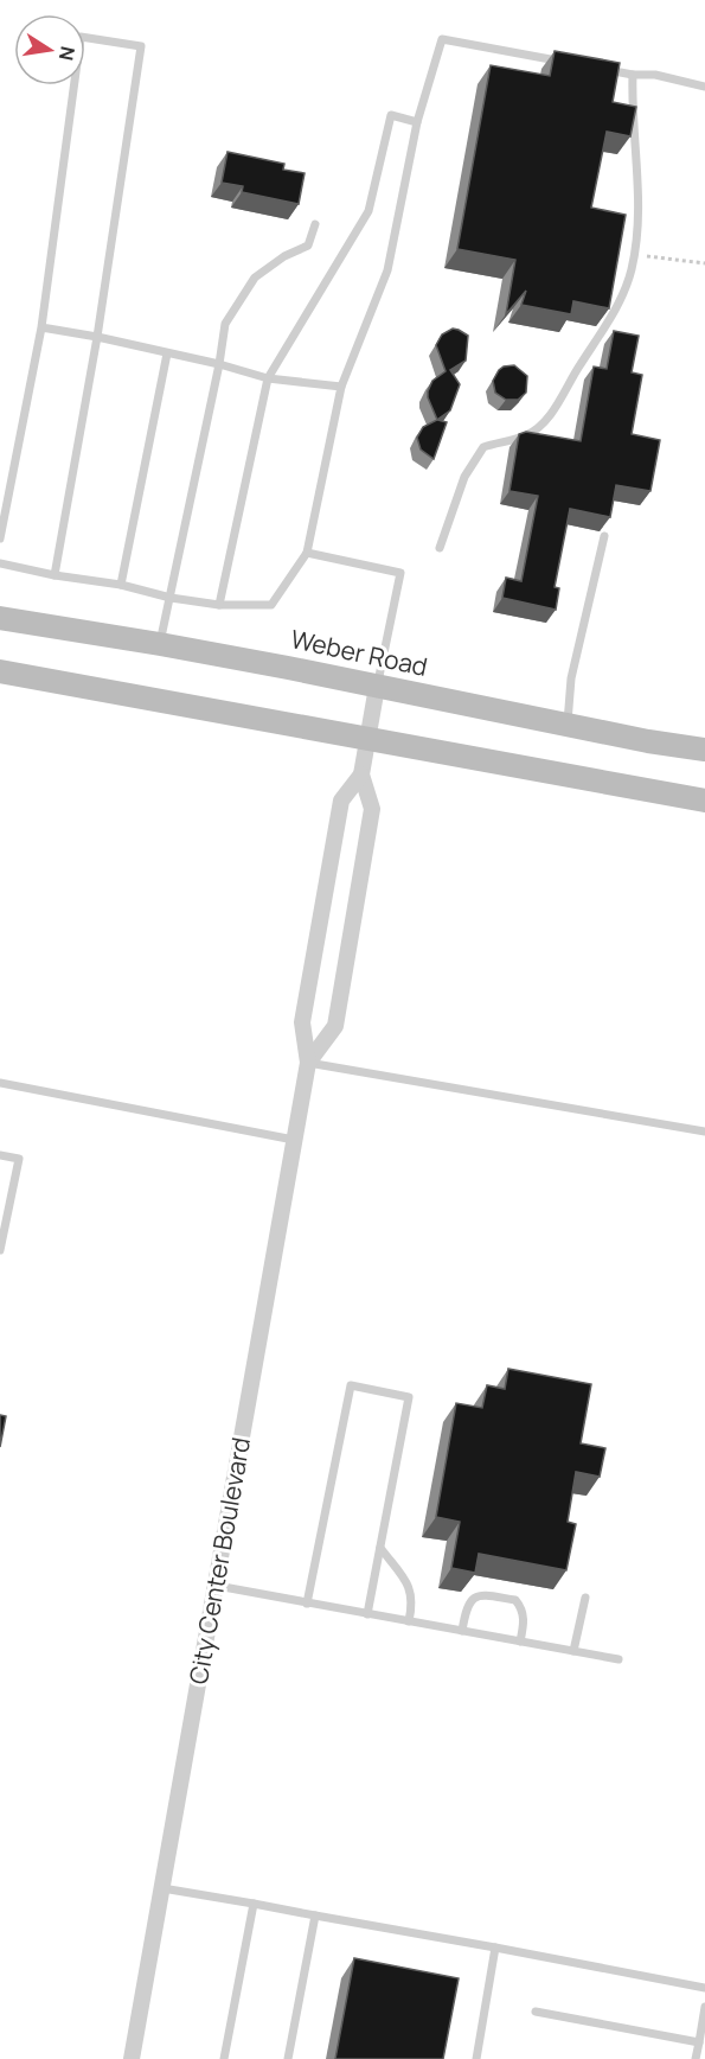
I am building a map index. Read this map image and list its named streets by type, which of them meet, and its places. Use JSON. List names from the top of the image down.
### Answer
{
  "streets": {
    "main road": ["Weber Road"],
    "street": ["City Center Boulevard"]
  },
  "north": "right"
}
